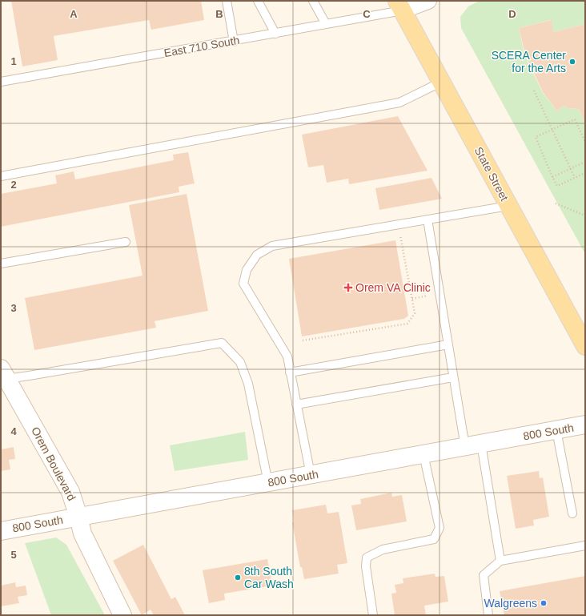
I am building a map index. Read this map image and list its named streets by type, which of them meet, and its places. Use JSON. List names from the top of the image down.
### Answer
{
  "streets": {
    "main road": ["State Street", "800 South", "Orem Boulevard"],
    "lane": ["East 710 South"]
  },
  "crossings": [
    ["East 710 South", "State Street"],
    ["800 South", "Orem Boulevard"]
  ],
  "places": {
    "other": ["SCERA Center for the Arts", "8th South Car Wash", "Walgreens"],
    "health": ["Orem VA Clinic"]
  },
  "grid": {
    "columns": [
      "A",
      "B",
      "C",
      "D"
    ],
    "rows": [
      "1",
      "2",
      "3",
      "4",
      "5"
    ]
  }
}
